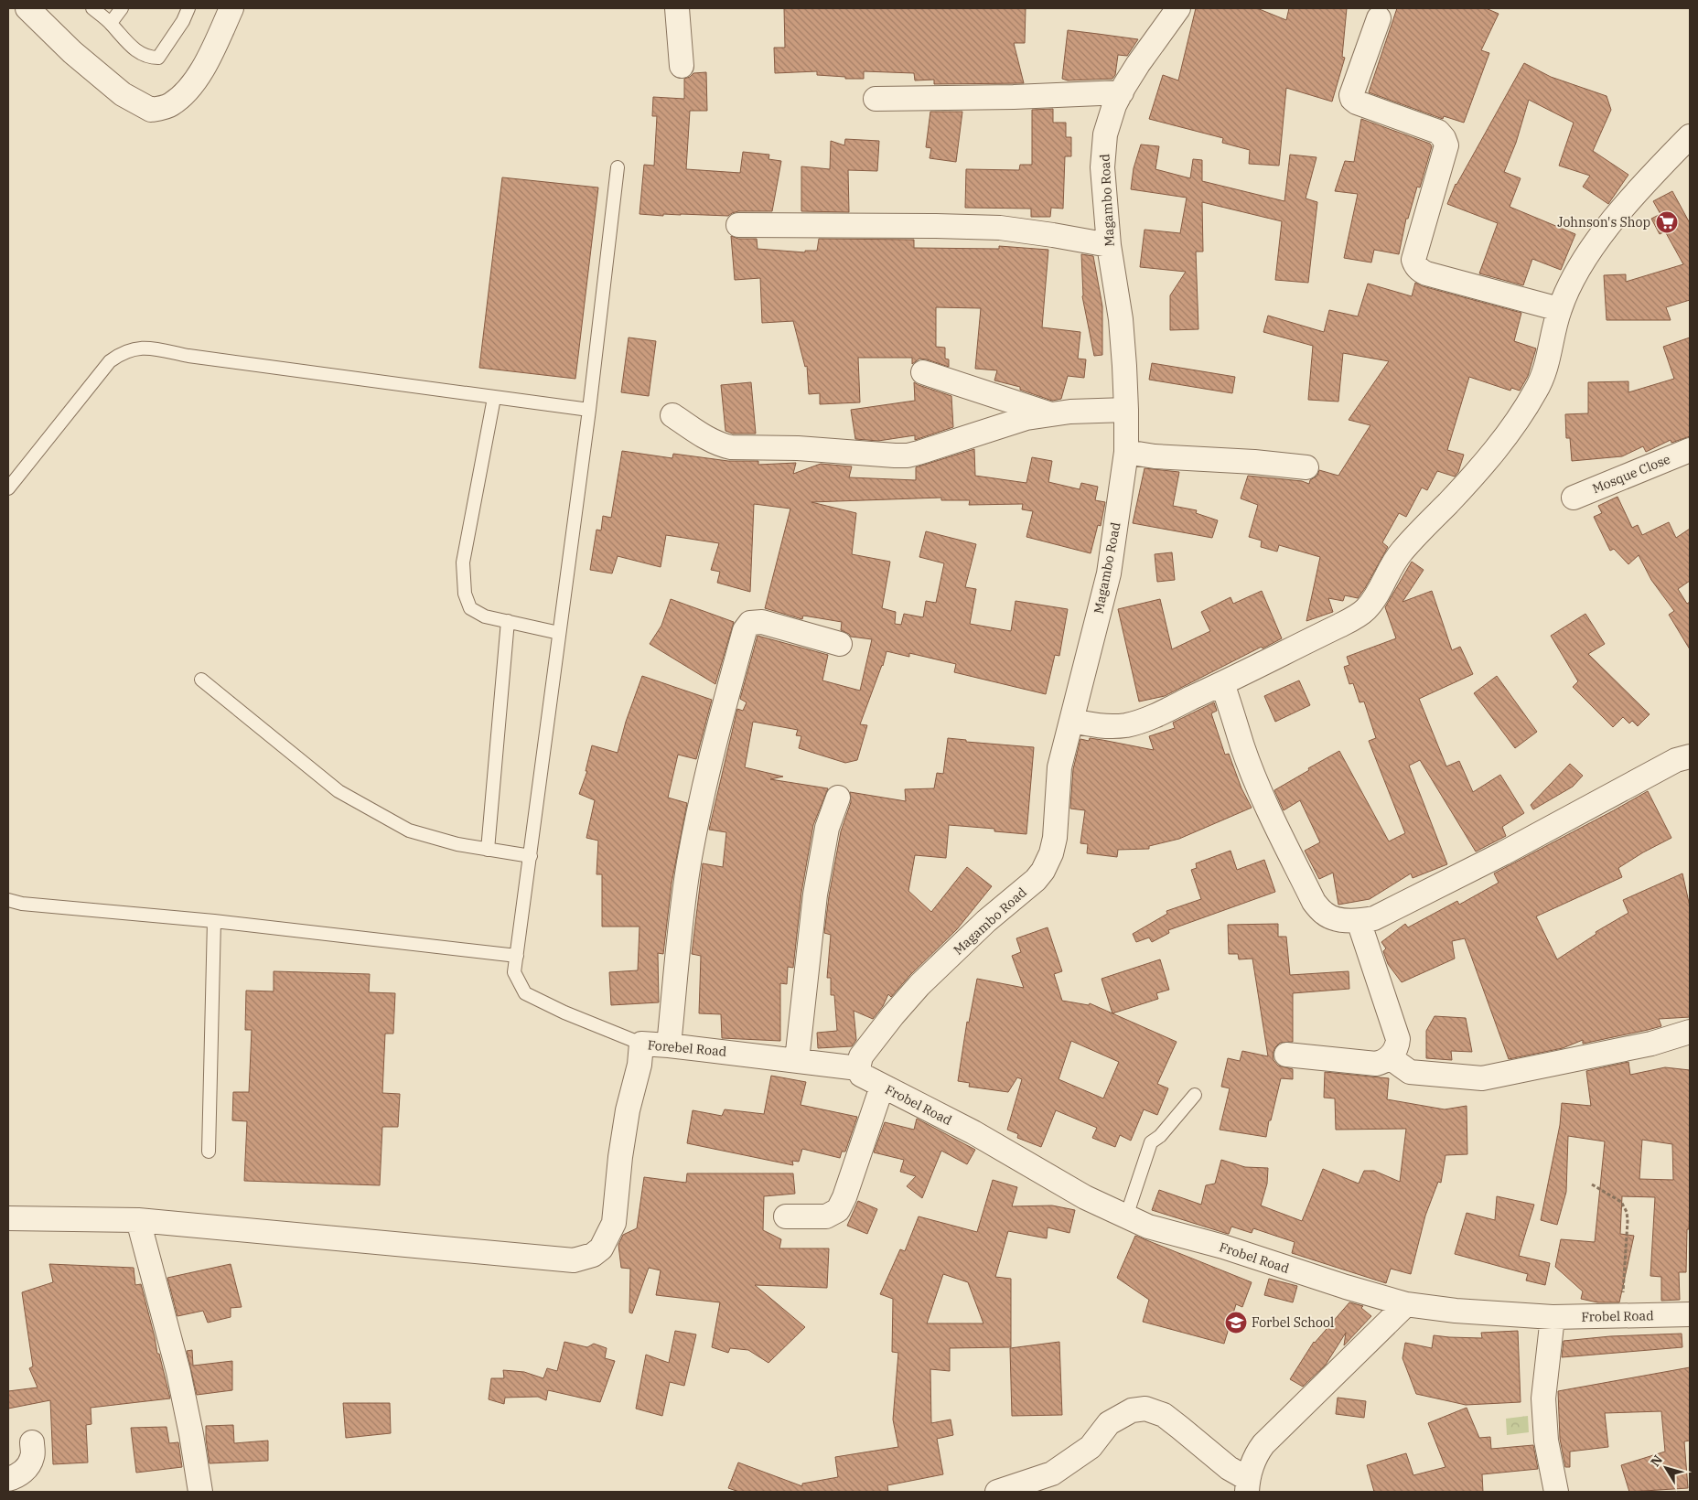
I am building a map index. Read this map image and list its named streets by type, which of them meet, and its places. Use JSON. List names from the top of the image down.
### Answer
{
  "streets": {
    "street": [
      "Magambo Road",
      "Mosque Close",
      "Forebel Road",
      "Frobel Road"
    ]
  },
  "crossings": [
    ["Magambo Road", "Forebel Road"],
    ["Magambo Road", "Frobel Road"],
    ["Forebel Road", "Frobel Road"]
  ],
  "places": {
    "supermarket": ["Johnson's Shop"],
    "school or university": ["Forbel School"]
  },
  "north": "top left"
}
